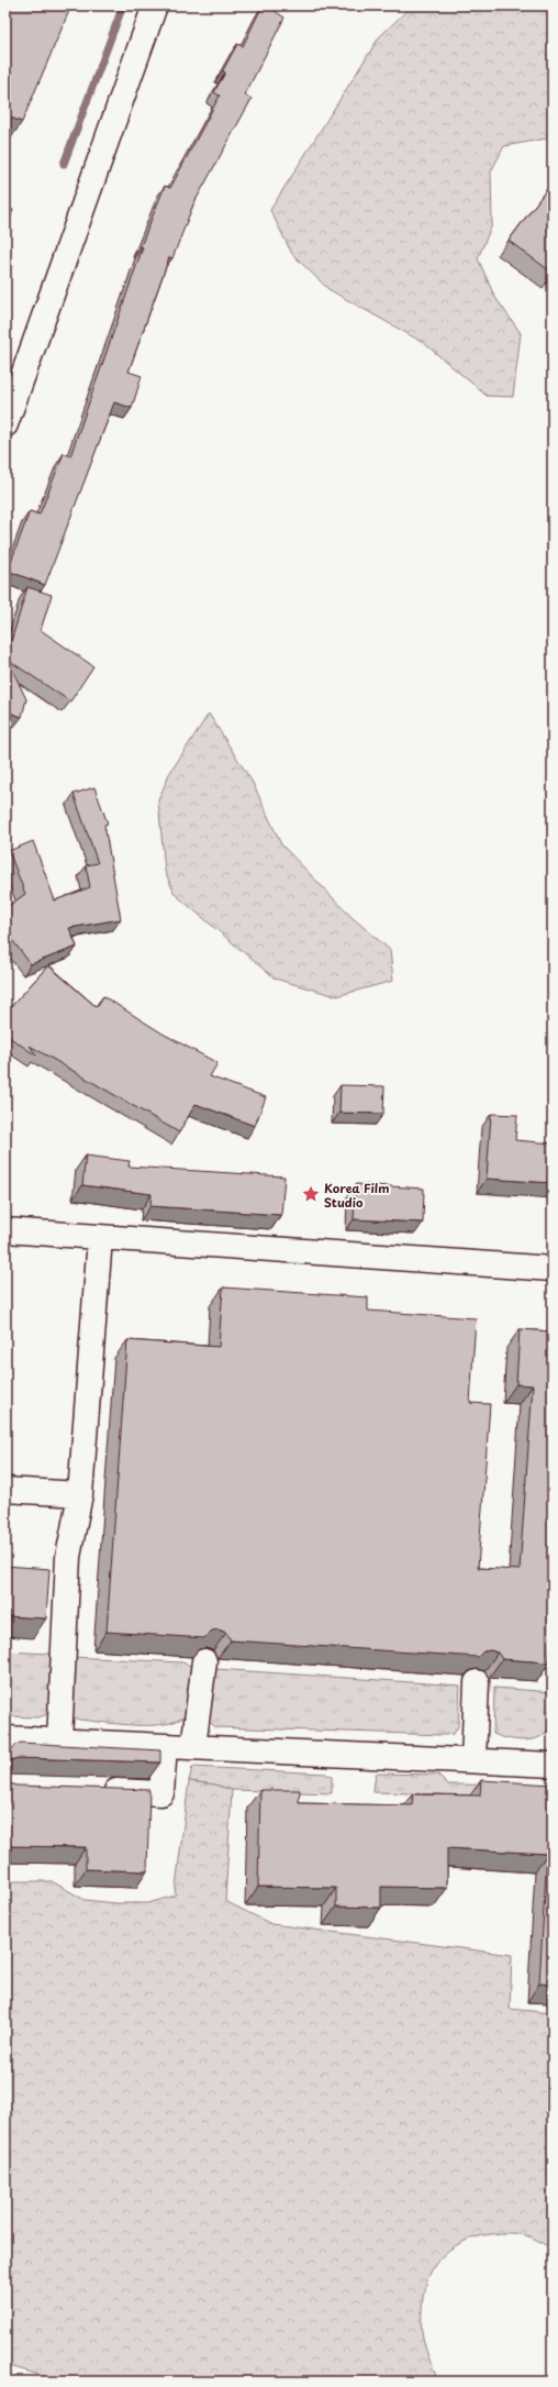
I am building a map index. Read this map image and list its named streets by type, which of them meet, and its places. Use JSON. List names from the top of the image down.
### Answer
{
  "places": {
    "place": ["Korea Film Studio"]
  }
}
